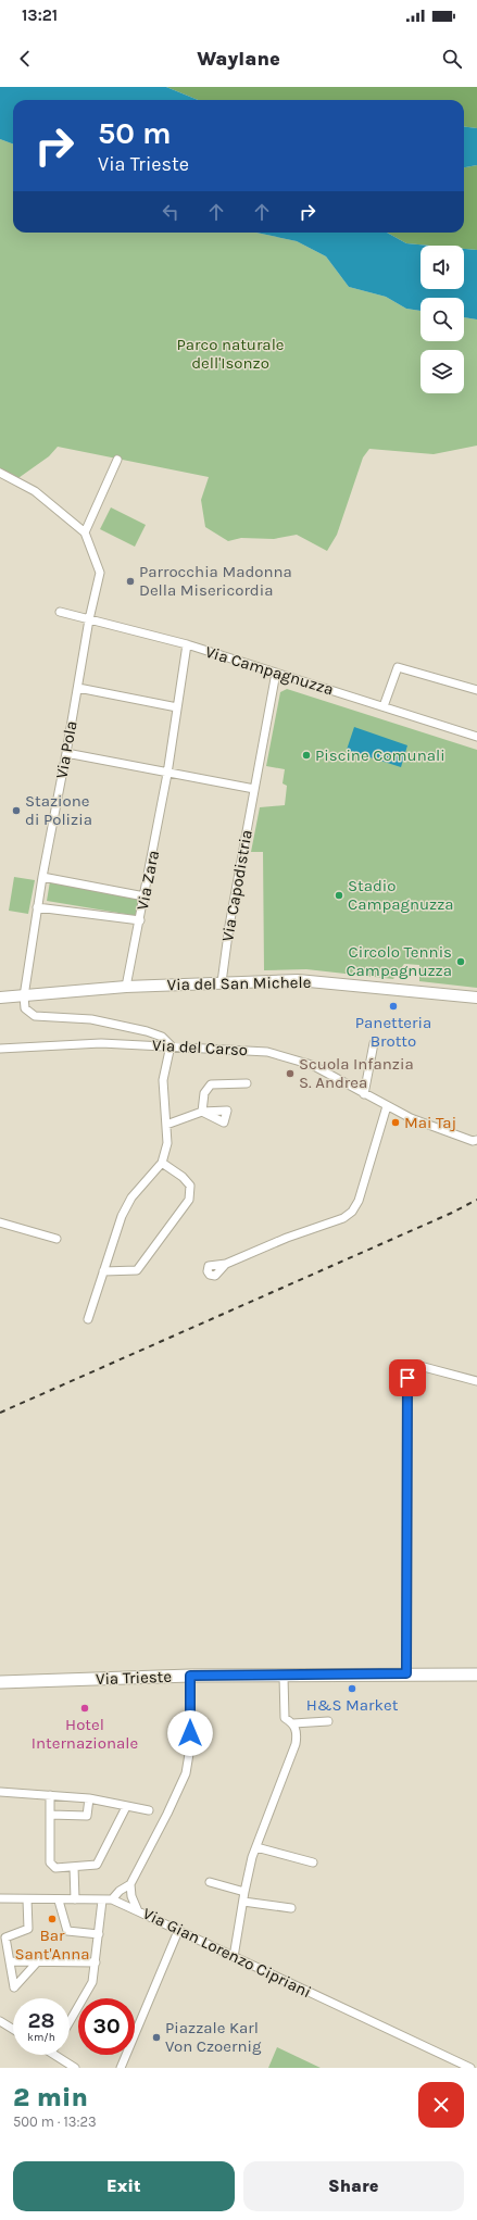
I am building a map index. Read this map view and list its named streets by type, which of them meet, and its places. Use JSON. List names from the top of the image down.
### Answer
{
  "streets": {
    "main road": ["Via del San Michele", "Via Trieste"],
    "street": [
      "Via Campagnuzza",
      "Via Pola",
      "Via Zara",
      "Via Capodistria",
      "Via del Carso",
      "Via Gian Lorenzo Cipriani"
    ]
  },
  "crossings": [
    ["Via Campagnuzza", "Via Pola"],
    ["Via Campagnuzza", "Via Zara"],
    ["Via Campagnuzza", "Via Capodistria"],
    ["Via Pola", "Via del San Michele"],
    ["Via Zara", "Via del San Michele"],
    ["Via Capodistria", "Via del San Michele"]
  ],
  "parks": ["Parco naturale dell'Isonzo"],
  "places": [
    "Parrocchia Madonna Della Misericordia",
    "Piscine Comunali",
    "Stazione di Polizia",
    "Stadio Campagnuzza",
    "Circolo Tennis Campagnuzza",
    "Panetteria Brotto",
    "Scuola Infanzia S. Andrea",
    "Mai Taj",
    "H&S Market",
    "Hotel Internazionale",
    "Bar Sant'Anna",
    "Piazzale Karl Von Czoernig"
  ],
  "page": {
    "status": "13:21",
    "header": "Waylane",
    "turn": ["50 m", "Via Trieste"],
    "speed": "28 km/h",
    "limit": "30",
    "heading": ["2 min", "500 m · 13:23"],
    "buttons": ["Exit", "Share"]
  }
}
